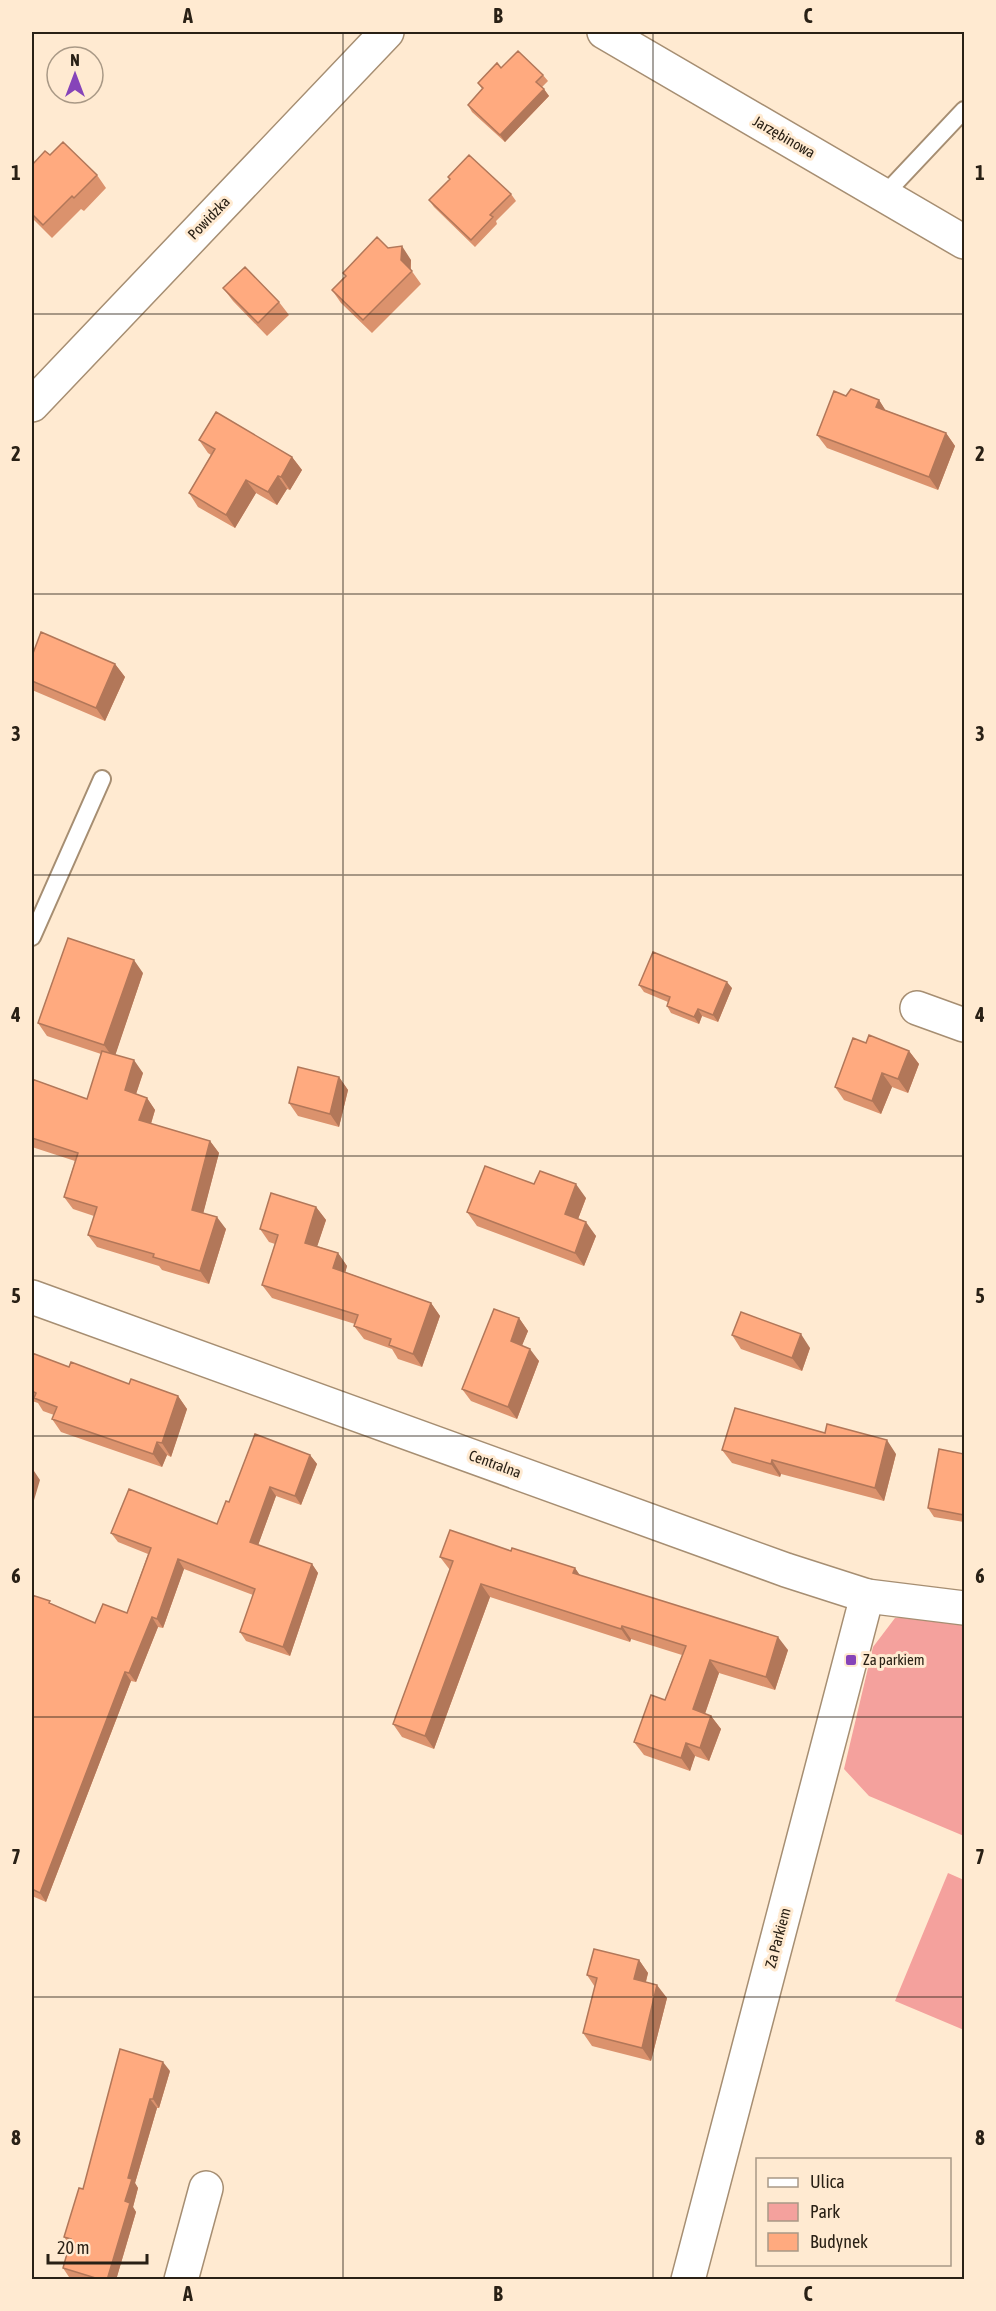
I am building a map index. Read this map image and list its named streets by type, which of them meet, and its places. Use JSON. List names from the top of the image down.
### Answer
{
  "streets": {
    "street": [
      "Jarzębinowa",
      "Powidzka",
      "Centralna",
      "Za Parkiem"
    ]
  },
  "crossings": [
    ["Centralna", "Za Parkiem"]
  ],
  "places": {
    "transit": ["Za parkiem"]
  },
  "legend": ["Ulica", "Park", "Budynek"],
  "scale_bar": "20 m",
  "north": "top",
  "grid": {
    "columns": ["A", "B", "C"],
    "rows": [
      "1",
      "2",
      "3",
      "4",
      "5",
      "6",
      "7",
      "8"
    ]
  }
}
